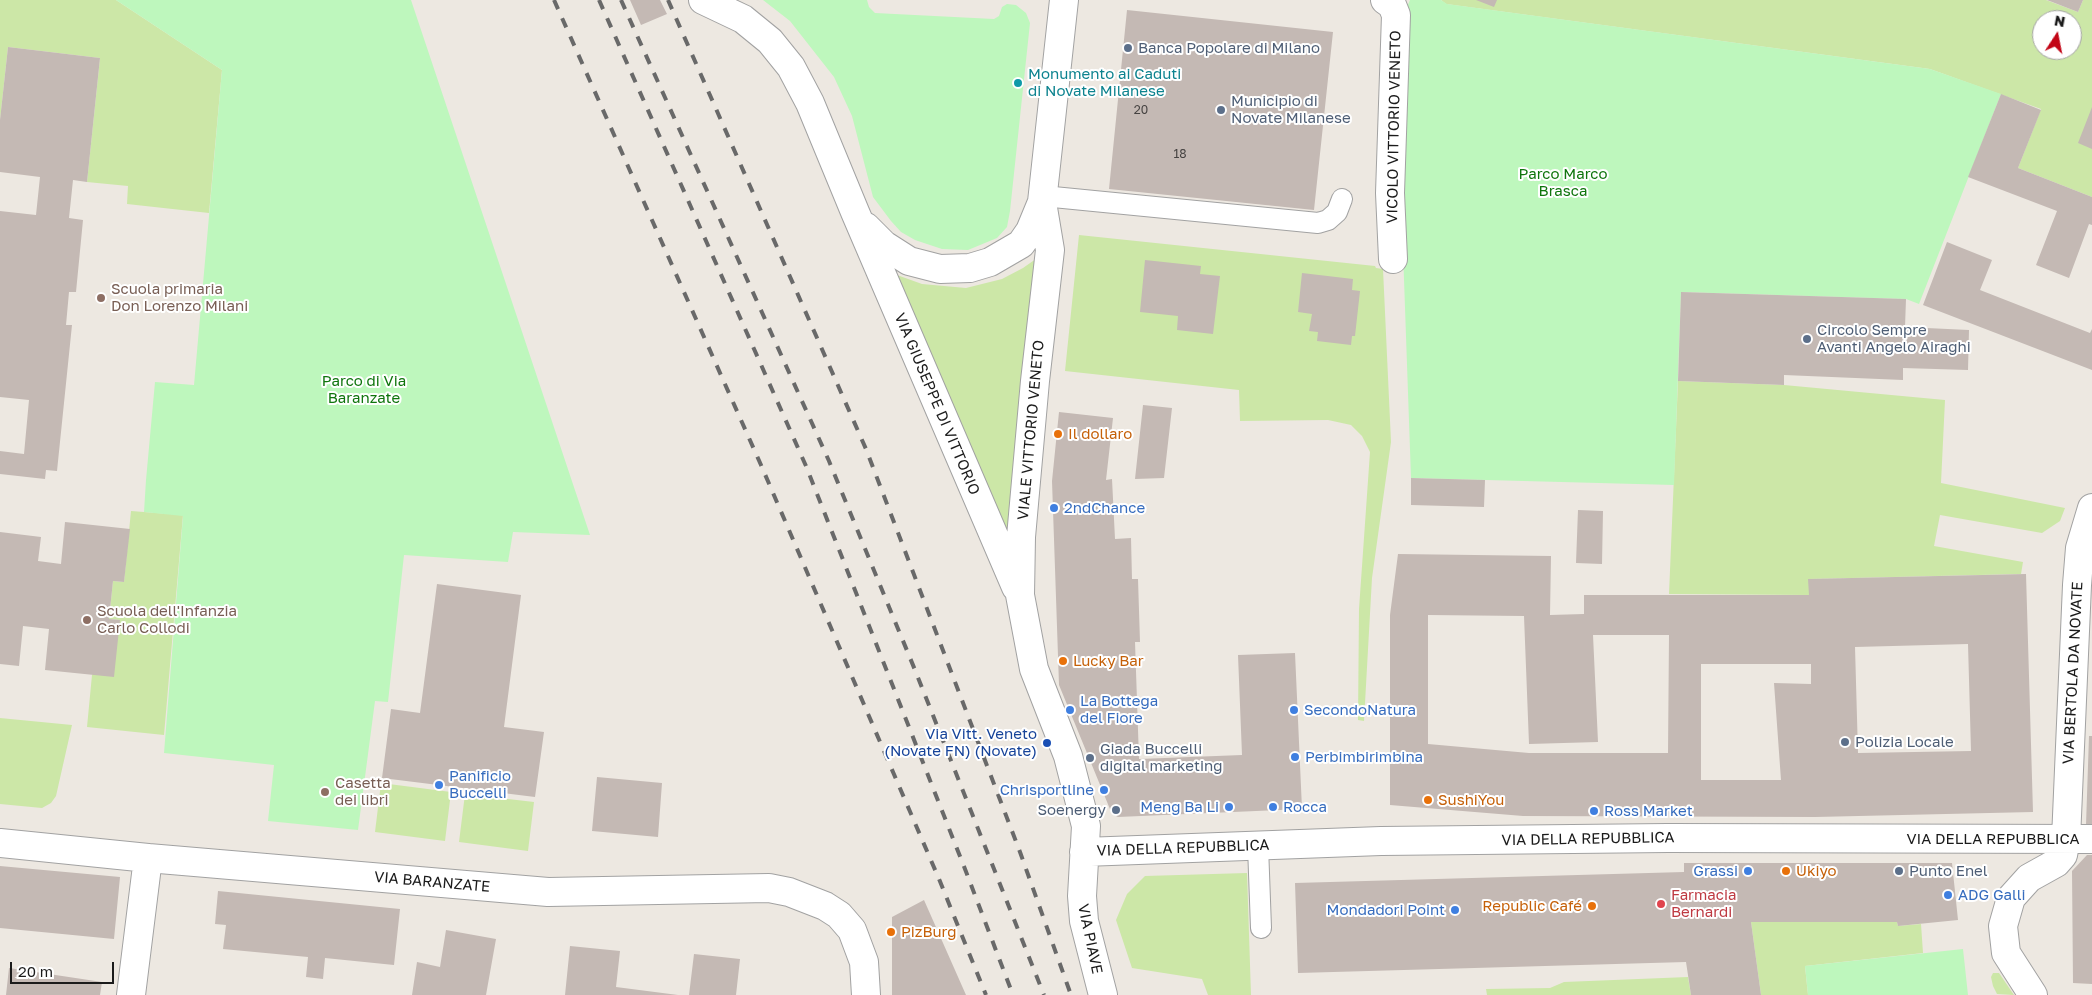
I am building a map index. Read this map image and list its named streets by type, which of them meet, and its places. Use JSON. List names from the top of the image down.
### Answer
{
  "streets": {
    "street": [
      "VICOLO VITTORIO VENETO",
      "VIA GIUSEPPE DI VITTORIO",
      "VIALE VITTORIO VENETO",
      "VIA BERTOLA DA NOVATE",
      "VIA DELLA REPUBBLICA",
      "VIA BARANZATE",
      "VIA PIAVE"
    ]
  },
  "crossings": [
    ["VIA GIUSEPPE DI VITTORIO", "VIALE VITTORIO VENETO"],
    ["VIALE VITTORIO VENETO", "VIA DELLA REPUBBLICA"],
    ["VIALE VITTORIO VENETO", "VIA PIAVE"],
    ["VIA BERTOLA DA NOVATE", "VIA DELLA REPUBBLICA"],
    ["VIA DELLA REPUBBLICA", "VIA PIAVE"]
  ],
  "parks": ["Parco Marco Brasca", "Parco di Via Baranzate"],
  "places": [
    "Banca Popolare di Milano",
    "Monumento ai Caduti di Novate Milanese",
    "Municipio di Novate Milanese",
    "Scuola primaria Don Lorenzo Milani",
    "Circolo Sempre Avanti Angelo Airaghi",
    "Il dollaro",
    "2ndChance",
    "Scuola dell'Infanzia Carlo Collodi",
    "Lucky Bar",
    "La Bottega del Fiore",
    "SecondoNatura",
    "Polizia Locale",
    "Via Vitt. Veneto (Novate FN) (Novate)",
    "Perbimbirimbina",
    "Giada Buccelli digital marketing",
    "Panificio Buccelli",
    "Chrisportline",
    "Casetta dei libri",
    "SushiYou",
    "Meng Ba Li",
    "Rocca",
    "Soenergy",
    "Ross Market",
    "Grassi",
    "Ukiyo",
    "Punto Enel",
    "ADG Galli",
    "Farmacia Bernardi",
    "Republic Café",
    "Mondadori Point",
    "PizBurg"
  ],
  "house_numbers": ["20", "18"],
  "scale_bar": "20 m",
  "north": "top"
}
